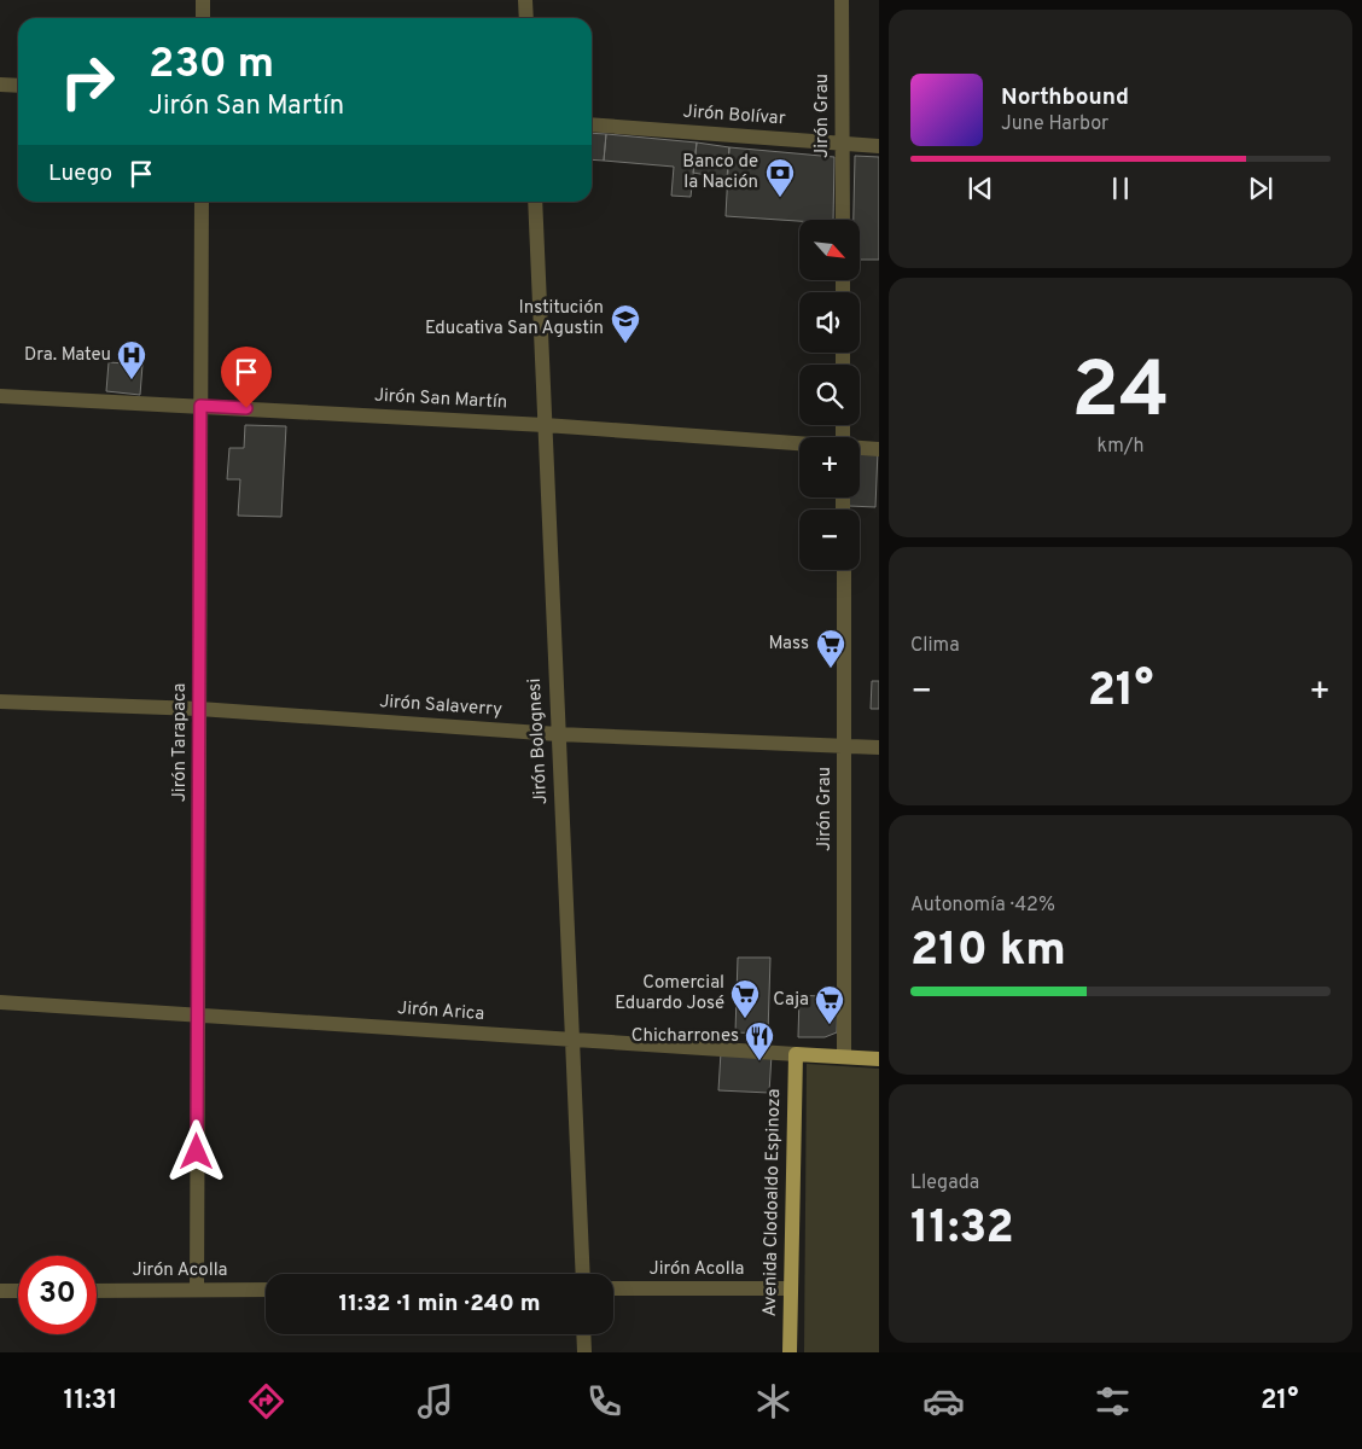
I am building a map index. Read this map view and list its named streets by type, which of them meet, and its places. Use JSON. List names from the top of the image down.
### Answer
{
  "streets": {
    "main road": ["Jirón Arica", "Avenida Clodoaldo Espinoza"],
    "street": [
      "Jirón Bolívar",
      "Jirón Grau",
      "Jirón San Martín",
      "Jirón Salaverry",
      "Jirón Bolognesi",
      "Jirón Tarapaca",
      "Jirón Acolla"
    ]
  },
  "crossings": [
    ["Jirón Bolívar", "Jirón Grau"],
    ["Jirón Grau", "Jirón Salaverry"],
    ["Jirón Grau", "Jirón Arica"],
    ["Jirón San Martín", "Jirón Bolognesi"],
    ["Jirón San Martín", "Jirón Tarapaca"],
    ["Jirón Salaverry", "Jirón Bolognesi"],
    ["Jirón Salaverry", "Jirón Tarapaca"],
    ["Jirón Bolognesi", "Jirón Arica"],
    ["Jirón Tarapaca", "Jirón Arica"],
    ["Jirón Tarapaca", "Jirón Acolla"],
    ["Jirón Arica", "Avenida Clodoaldo Espinoza"],
    ["Avenida Clodoaldo Espinoza", "Jirón Acolla"]
  ],
  "places": {
    "bank": ["Banco de la Nación"],
    "school or university": ["Institución Educativa San Agustin"],
    "hospital": ["Dra. Mateu"],
    "supermarket": ["Mass", "Comercial Eduardo José", "Caja"],
    "restaurant": ["Chicharrones"]
  },
  "north": "bottom right",
  "page": {
    "turn": ["230 m", "Jirón San Martín"],
    "song": ["Northbound", "June Harbor"],
    "then": "Luego",
    "map_buttons": ["+", "−"],
    "tile": [
      ["24", "km/h"],
      "Clima",
      ["Autonomía · 42%", "210 km"],
      ["Llegada", "11:32"]
    ],
    "heat": ["−", "21°", "+"],
    "limit": "30",
    "trip": "11:32 · 1 min · 240 m",
    "tabs": ["11:31", "21°"]
  }
}
